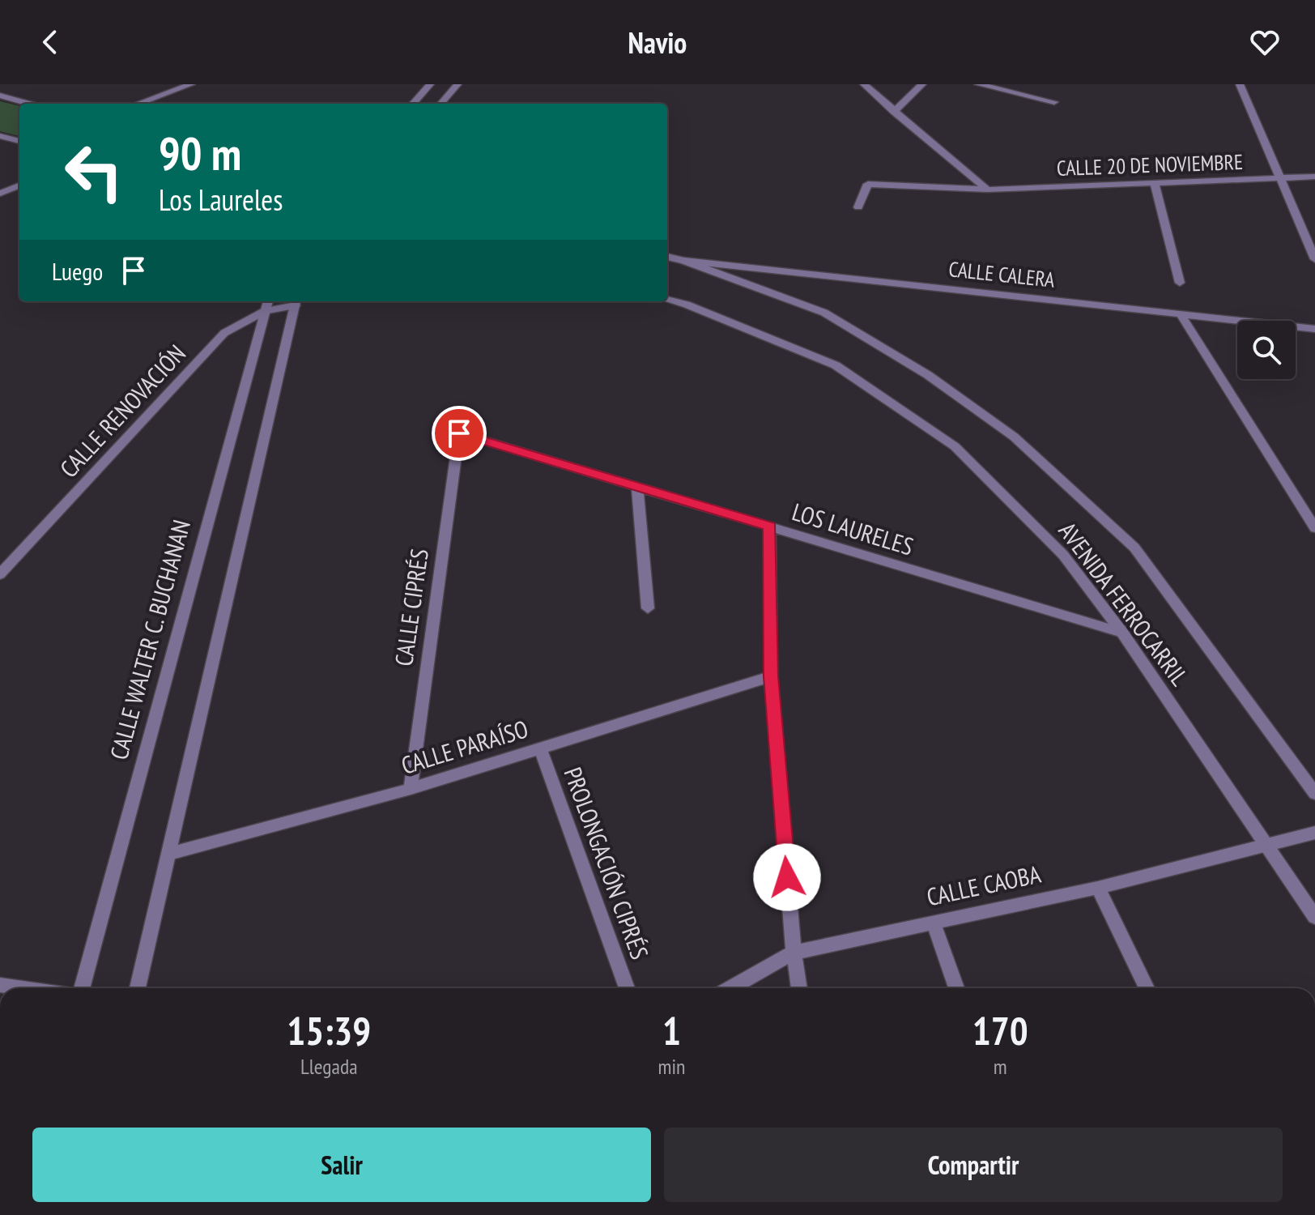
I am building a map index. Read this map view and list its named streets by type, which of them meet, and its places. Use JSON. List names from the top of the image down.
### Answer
{
  "streets": {
    "street": [
      "CALLE 20 DE NOVIEMBRE",
      "CALLE CALERA",
      "CALLE RENOVACIÓN",
      "LOS LAURELES",
      "AVENIDA FERROCARRIL",
      "CALLE CIPRÉS",
      "CALLE WALTER C. BUCHANAN",
      "CALLE PARAÍSO",
      "PROLONGACIÓN CIPRÉS",
      "CALLE CAOBA"
    ]
  },
  "crossings": [
    ["CALLE CALERA", "AVENIDA FERROCARRIL"],
    ["CALLE RENOVACIÓN", "CALLE WALTER C. BUCHANAN"],
    ["LOS LAURELES", "AVENIDA FERROCARRIL"],
    ["LOS LAURELES", "CALLE CIPRÉS"],
    ["AVENIDA FERROCARRIL", "CALLE CAOBA"],
    ["CALLE CIPRÉS", "CALLE PARAÍSO"],
    ["CALLE PARAÍSO", "PROLONGACIÓN CIPRÉS"]
  ],
  "page": {
    "header": "Navio",
    "turn": ["90 m", "Los Laureles"],
    "then": "Luego",
    "eta": [
      "15:39",
      "Llegada",
      "1",
      "min",
      "170",
      "m"
    ],
    "buttons": ["Salir", "Compartir"]
  }
}
